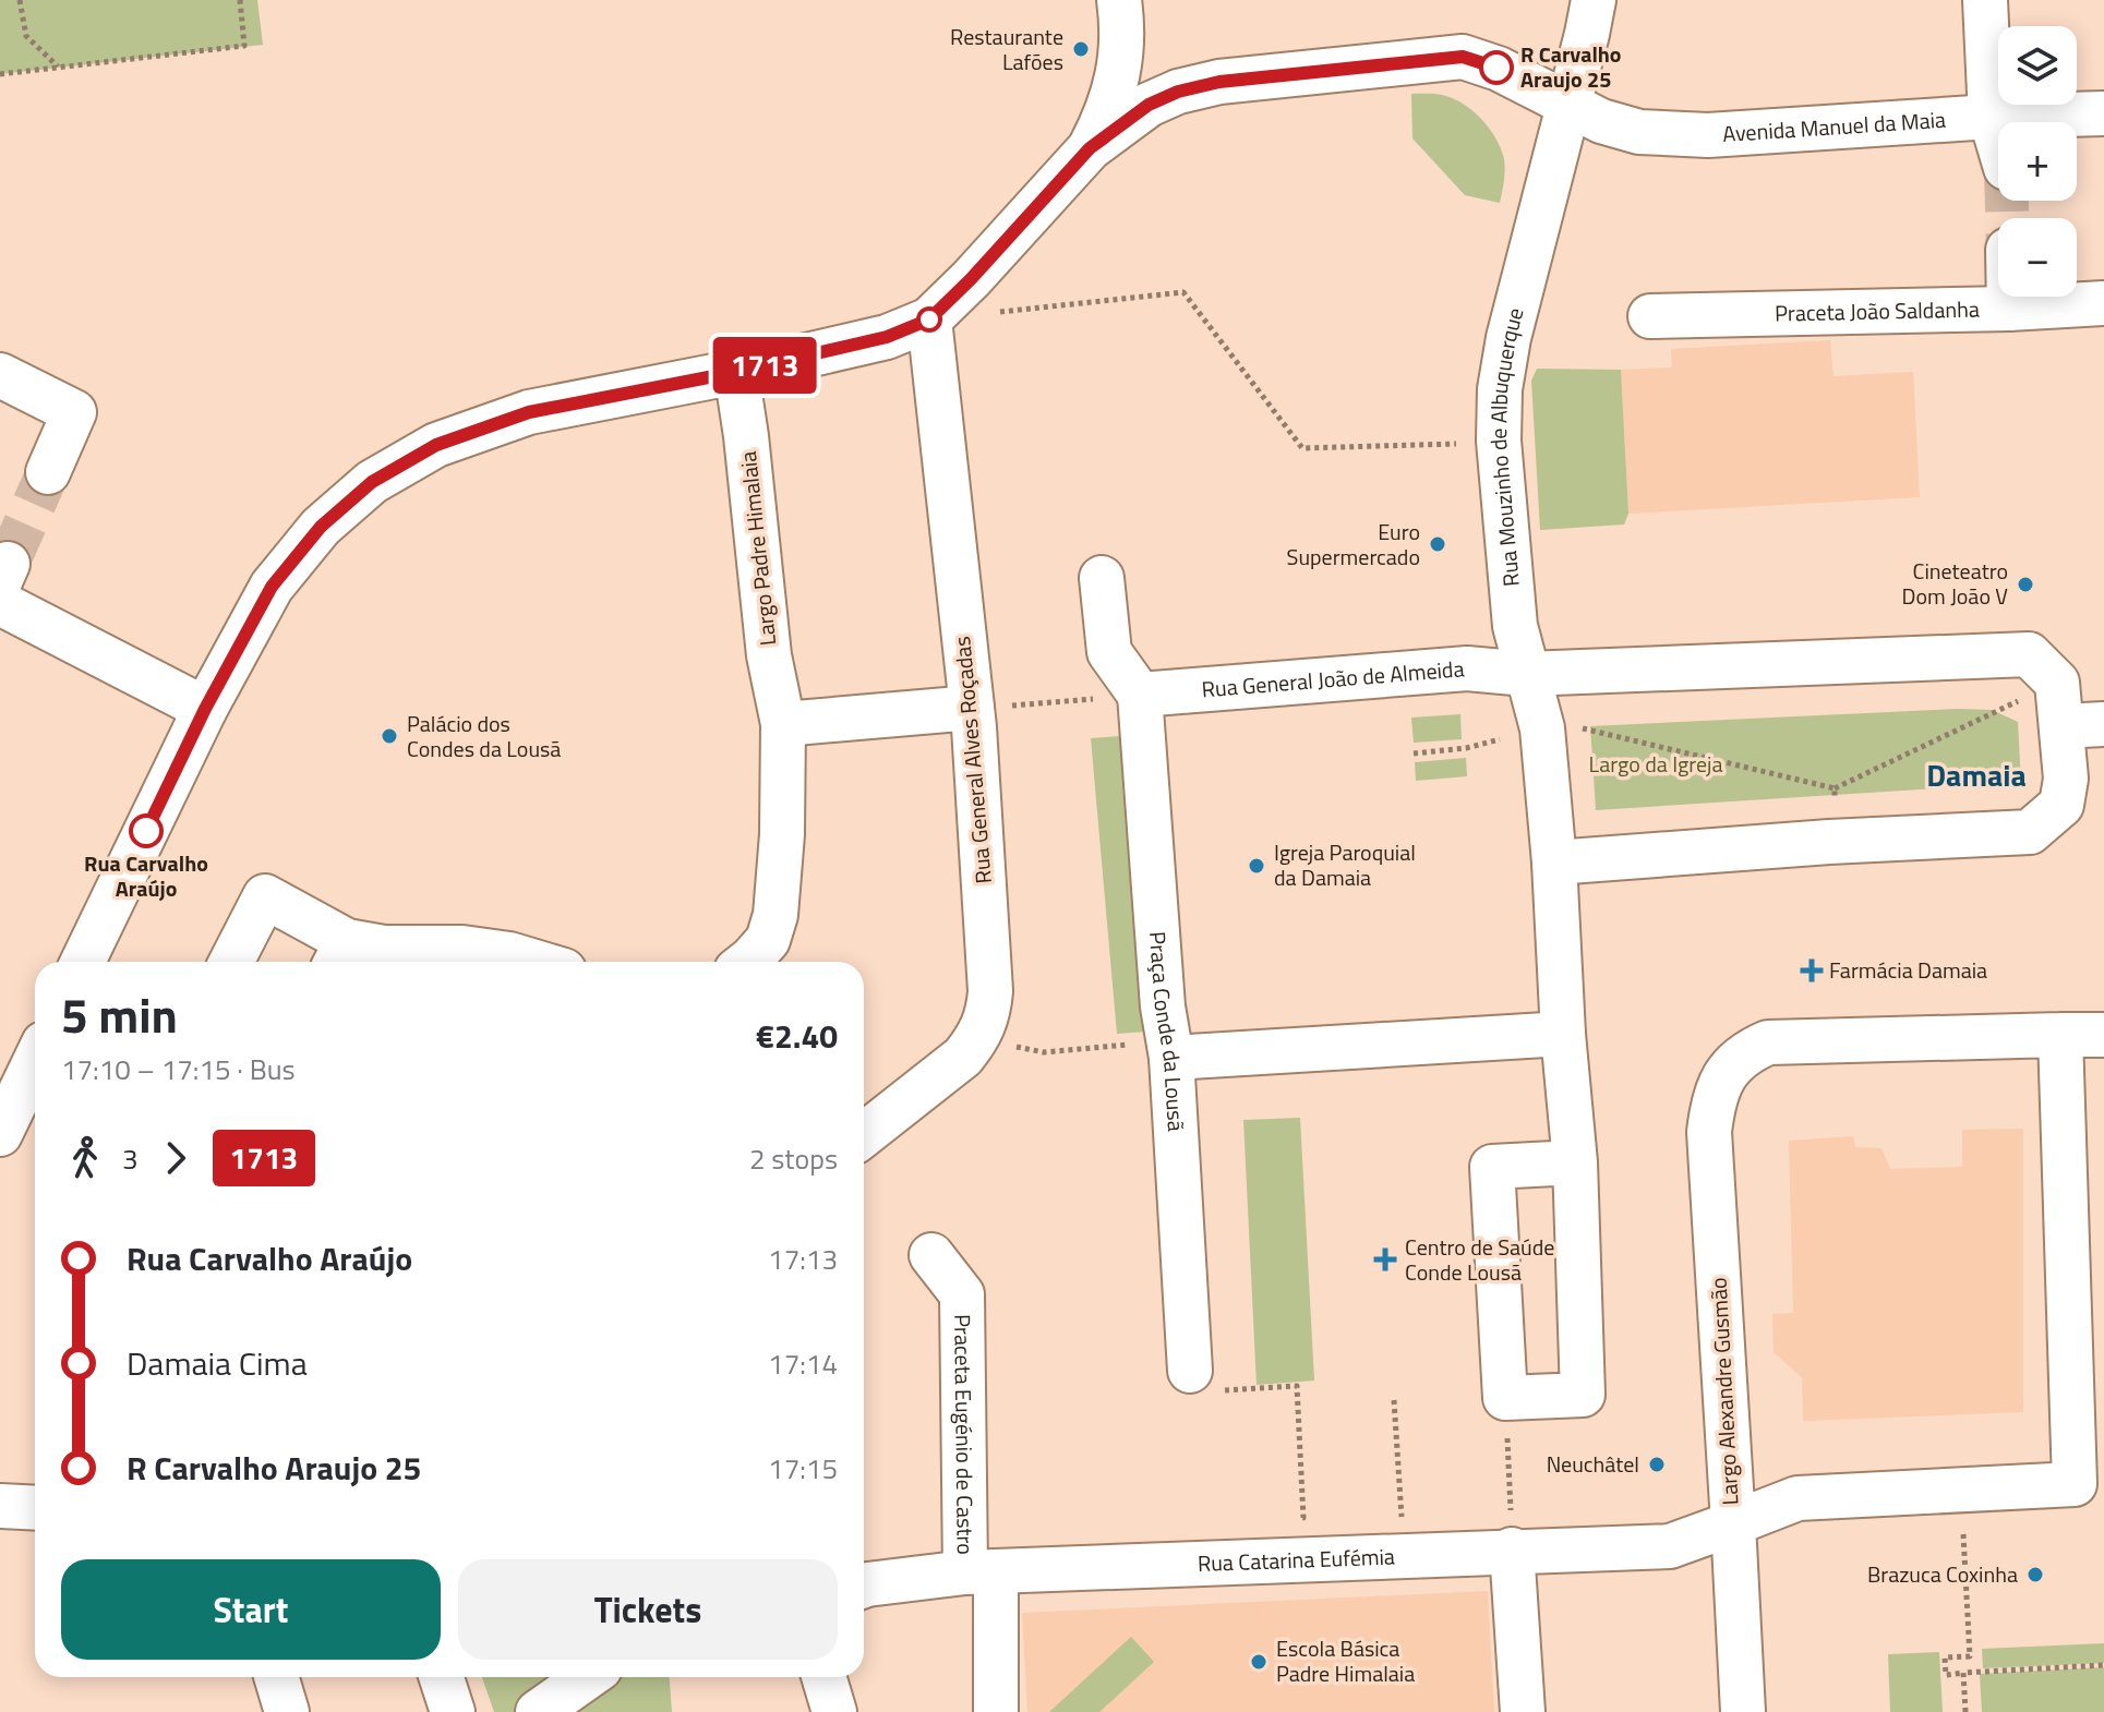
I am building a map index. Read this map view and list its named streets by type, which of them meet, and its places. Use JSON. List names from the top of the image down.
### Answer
{
  "streets": {
    "street": [
      "Avenida Manuel da Maia",
      "Praceta João Saldanha",
      "Rua Mouzinho de Albuquerque",
      "Largo Padre Himalaia",
      "Rua General João de Almeida",
      "Rua General Alves Roçadas",
      "Praça Conde da Lousã",
      "Largo Alexandre Gusmão",
      "Praceta Eugénio de Castro",
      "Rua Catarina Eufémia"
    ]
  },
  "crossings": [
    ["Avenida Manuel da Maia", "Rua Mouzinho de Albuquerque"],
    ["Rua Mouzinho de Albuquerque", "Rua General João de Almeida"],
    ["Rua General João de Almeida", "Praça Conde da Lousã"],
    ["Largo Alexandre Gusmão", "Rua Catarina Eufémia"],
    ["Praceta Eugénio de Castro", "Rua Catarina Eufémia"]
  ],
  "districts": ["Damaia"],
  "parks": ["Largo da Igreja"],
  "places": {
    "other": [
      "Restaurante Lafões",
      "R Carvalho Araujo 25",
      "Euro Supermercado",
      "Cineteatro Dom João V",
      "Palácio dos Condes da Lousã",
      "Rua Carvalho Araújo",
      "Igreja Paroquial da Damaia",
      "Neuchâtel",
      "Brazuca Coxinha",
      "Escola Básica Padre Himalaia"
    ],
    "health": ["Farmácia Damaia", "Centro de Saúde Conde Lousã"]
  },
  "lines": ["bus line 1713"],
  "page": {
    "on_map": "1713",
    "map_buttons": ["+", "−"],
    "heading": ["5 min", "17:10 – 17:15 · Bus", "€2.40"],
    "legs": ["3", "1713", "2 stops"],
    "list": [
      {
        "name": "Rua Carvalho Araújo",
        "value": "17:13"
      },
      {
        "name": "Damaia Cima",
        "value": "17:14"
      },
      {
        "name": "R Carvalho Araujo 25",
        "value": "17:15"
      }
    ],
    "buttons": ["Start", "Tickets"]
  }
}
